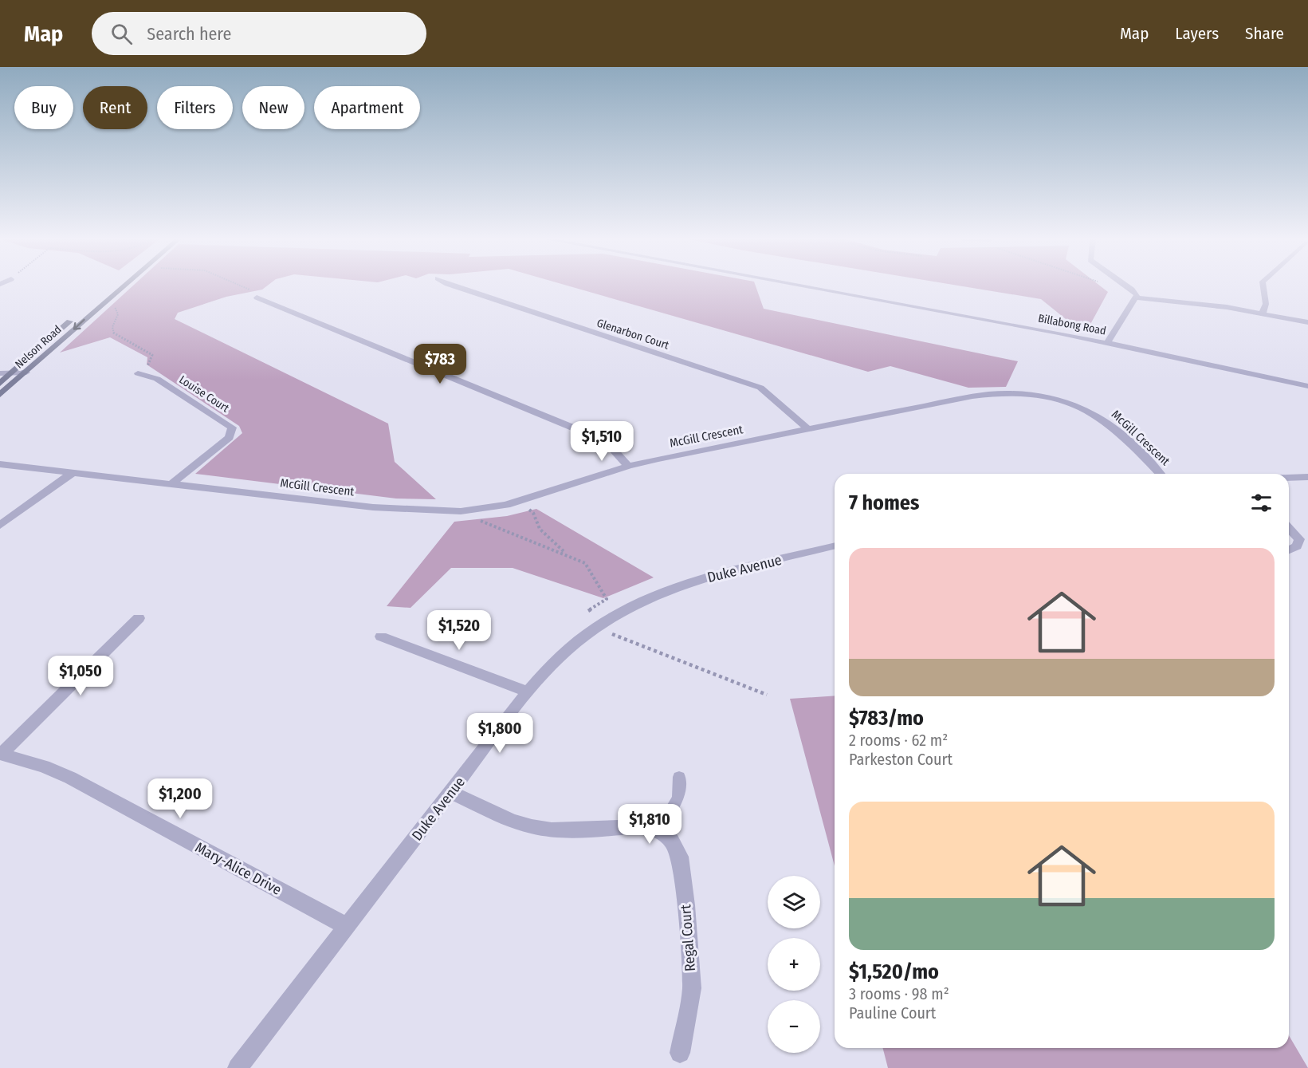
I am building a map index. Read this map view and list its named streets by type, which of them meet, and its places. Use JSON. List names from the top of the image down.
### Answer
{
  "streets": {
    "main road": ["Nelson Road"],
    "street": [
      "Billabong Road",
      "Glenarbon Court",
      "Louise Court",
      "McGill Crescent",
      "Duke Avenue",
      "Mary-Alice Drive",
      "Regal Court"
    ]
  },
  "crossings": [
    ["Glenarbon Court", "McGill Crescent"],
    ["Louise Court", "McGill Crescent"],
    ["Duke Avenue", "Mary-Alice Drive"]
  ],
  "page": {
    "header": "Map",
    "search": "Search here",
    "nav": ["Map", "Layers", "Share"],
    "chip": [
      "Buy",
      "Rent",
      "Filters",
      "New",
      "Apartment"
    ],
    "price": [
      "$783",
      "$1,510",
      "$1,520",
      "$1,050",
      "$1,800",
      "$1,200",
      "$1,810"
    ],
    "heading": "7 homes",
    "list": [
      {
        "name": "$783/mo",
        "note": "2 rooms · 62 m² · Parkeston Court"
      },
      {
        "name": "$1,520/mo",
        "note": "3 rooms · 98 m² · Pauline Court"
      }
    ],
    "map_buttons": ["+", "−"]
  }
}
